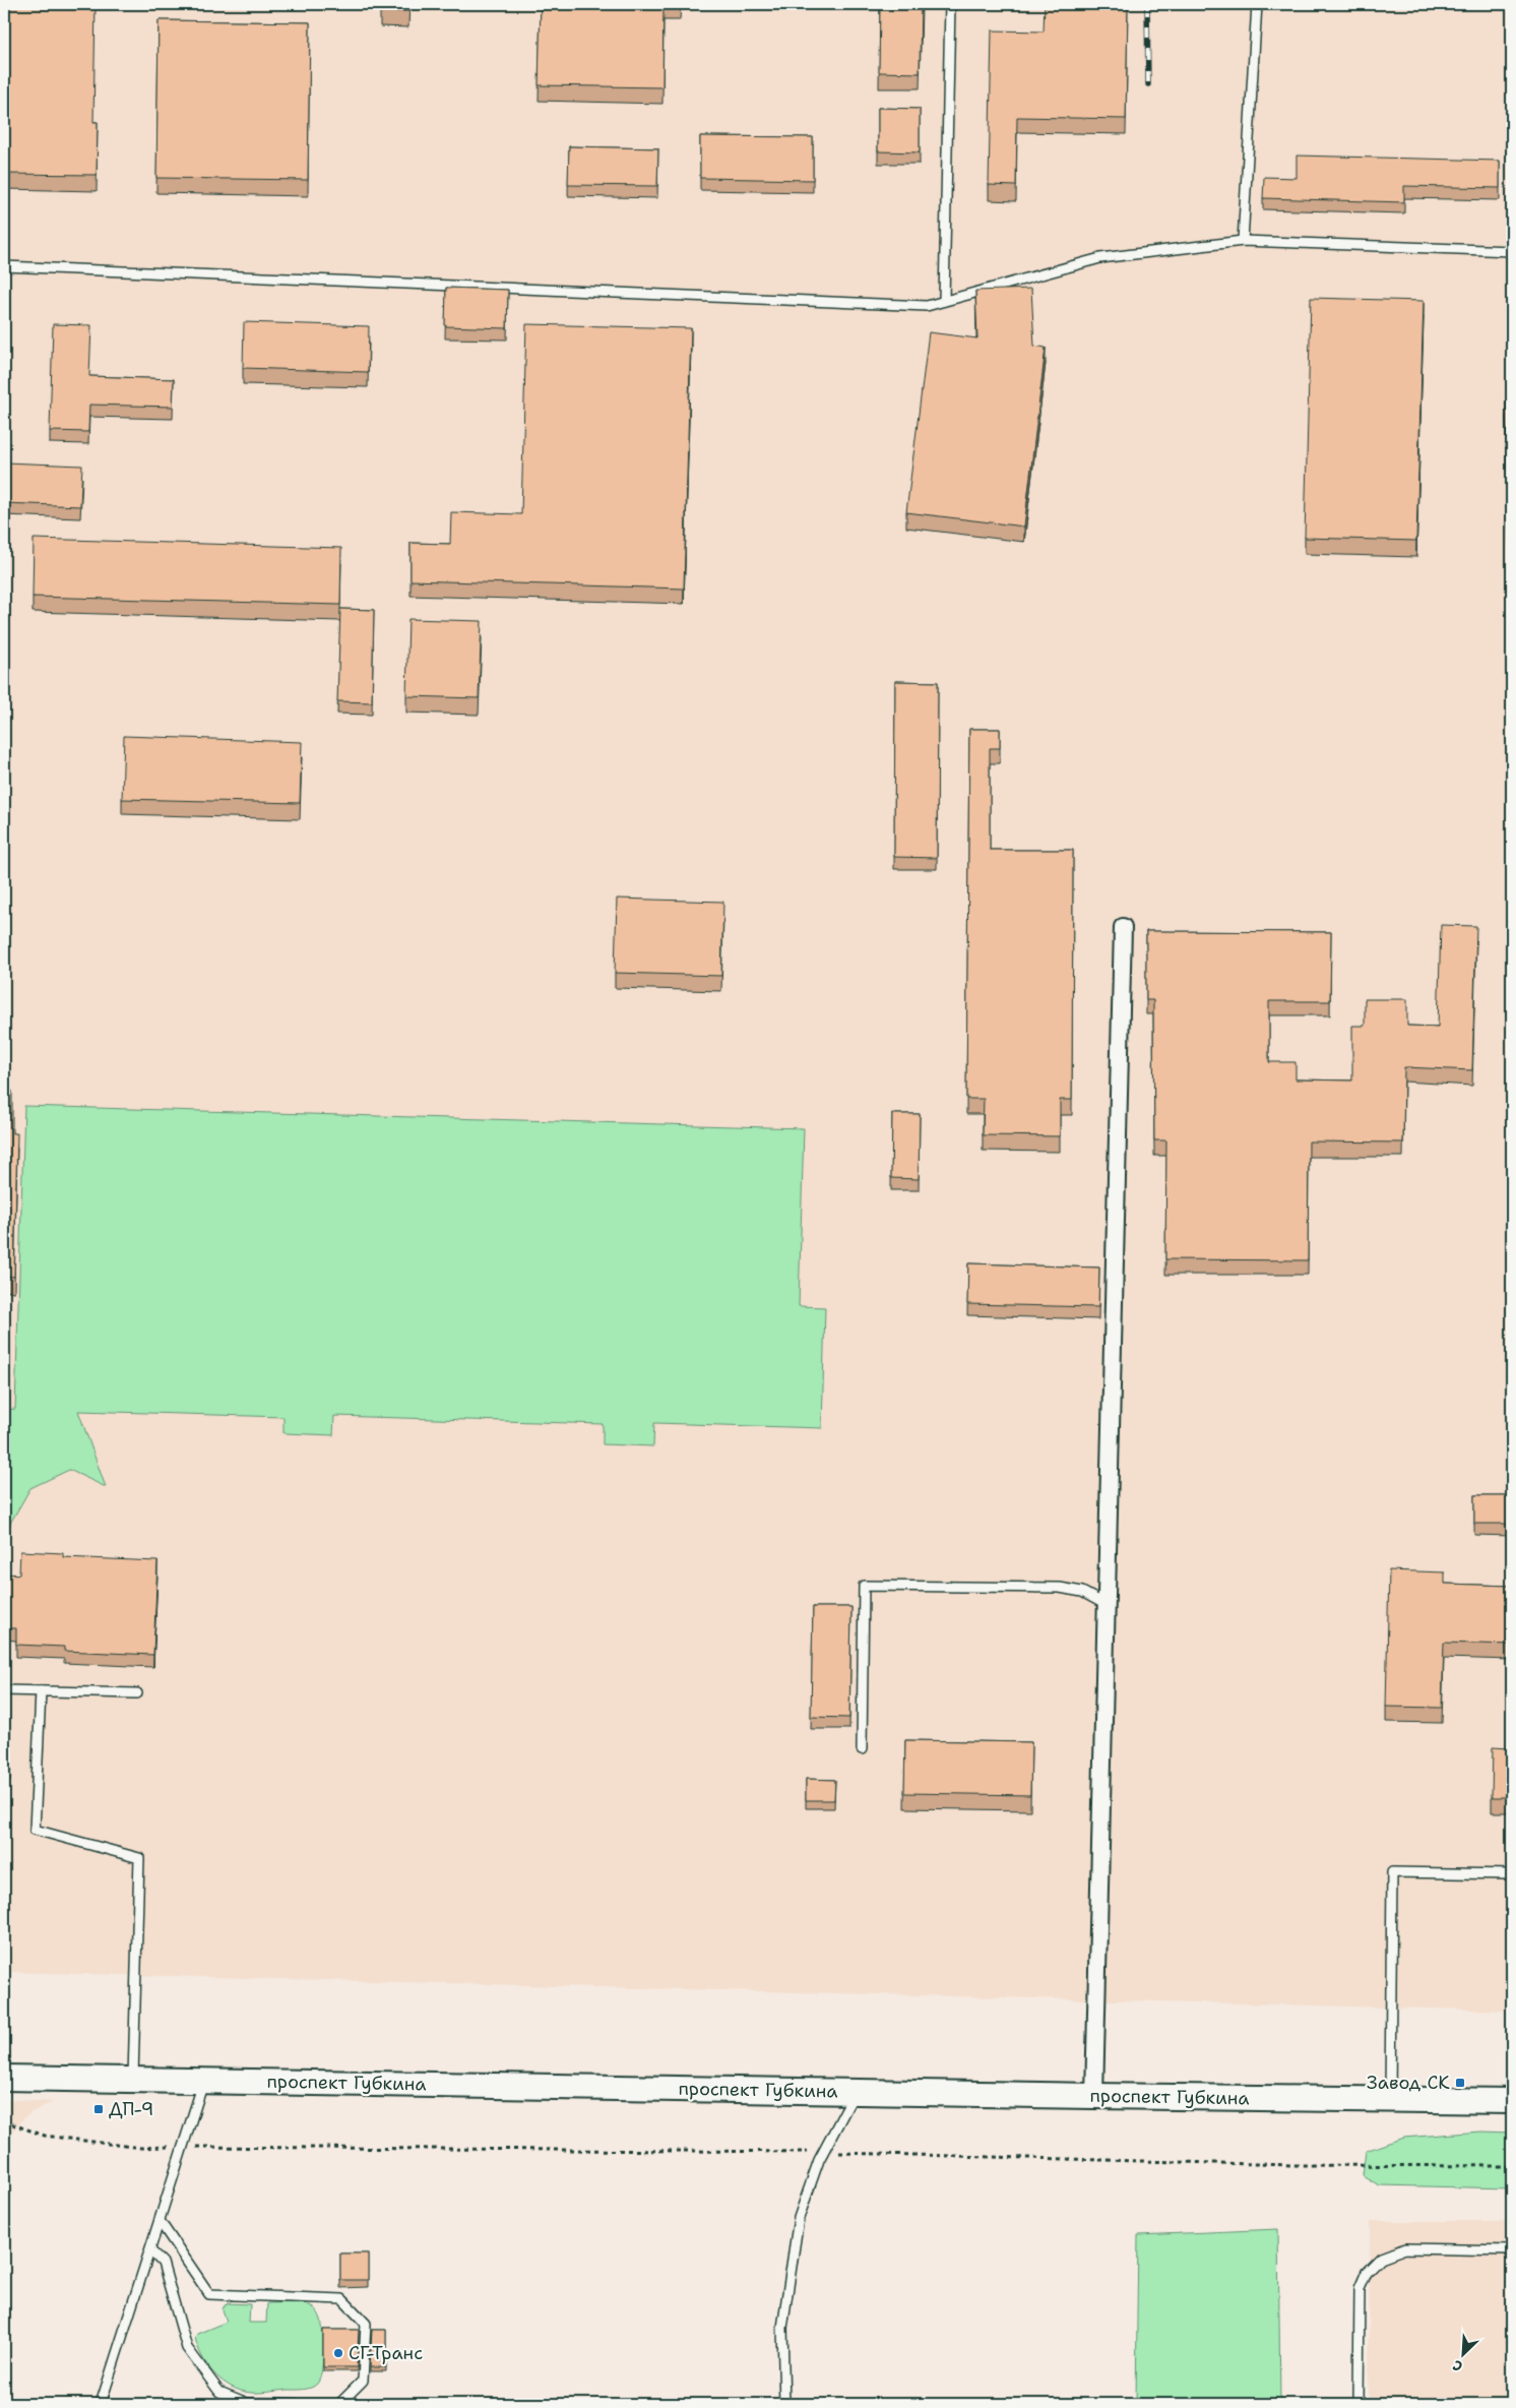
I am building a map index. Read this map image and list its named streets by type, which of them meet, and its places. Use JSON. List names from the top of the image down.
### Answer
{
  "streets": {
    "main road": ["проспект Губкина"]
  },
  "places": {
    "transit": ["Завод СК", "ДП-9"],
    "other": ["СГ-Транс"]
  },
  "north": "bottom left"
}
